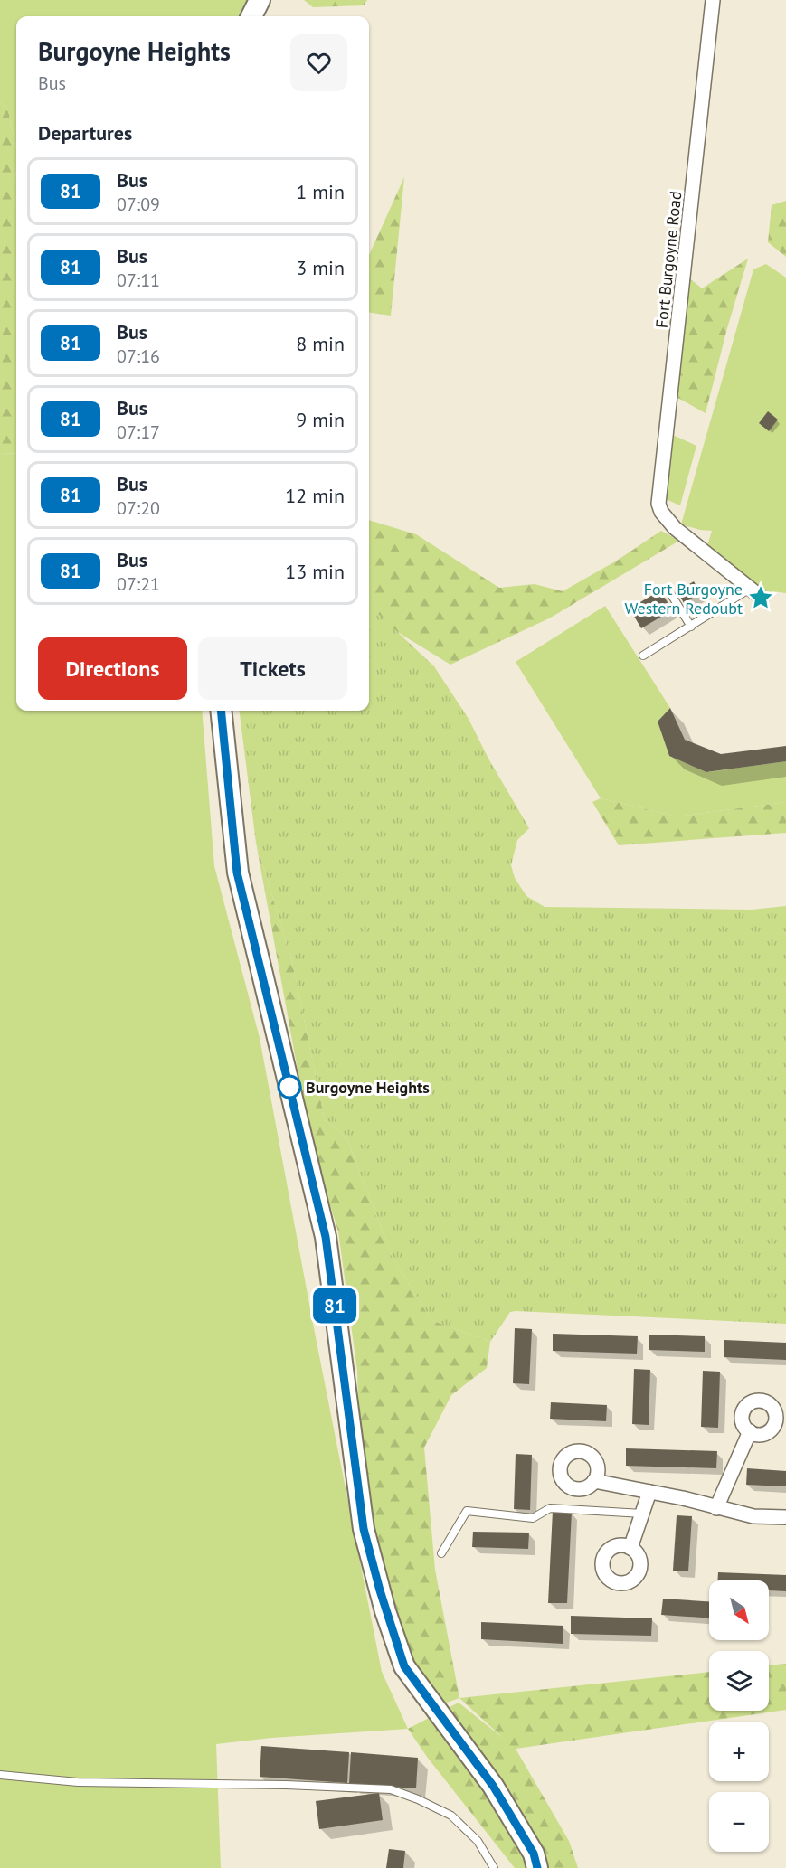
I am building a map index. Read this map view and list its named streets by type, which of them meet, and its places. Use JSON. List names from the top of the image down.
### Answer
{
  "streets": {
    "street": ["Fort Burgoyne Road"]
  },
  "places": {
    "place": ["Fort Burgoyne Western Redoubt"],
    "other": ["Burgoyne Heights"]
  },
  "lines": ["bus line 81"],
  "north": "bottom right",
  "page": {
    "on_map": "81",
    "heading": [
      ["Burgoyne Heights", "Bus"],
      "Departures"
    ],
    "list": [
      {
        "mark": "81",
        "name": "Bus",
        "note": "07:09",
        "value": "1 min"
      },
      {
        "mark": "81",
        "name": "Bus",
        "note": "07:11",
        "value": "3 min"
      },
      {
        "mark": "81",
        "name": "Bus",
        "note": "07:16",
        "value": "8 min"
      },
      {
        "mark": "81",
        "name": "Bus",
        "note": "07:17",
        "value": "9 min"
      },
      {
        "mark": "81",
        "name": "Bus",
        "note": "07:20",
        "value": "12 min"
      },
      {
        "mark": "81",
        "name": "Bus",
        "note": "07:21",
        "value": "13 min"
      }
    ],
    "buttons": ["Directions", "Tickets"],
    "map_buttons": ["+", "−"]
  }
}
